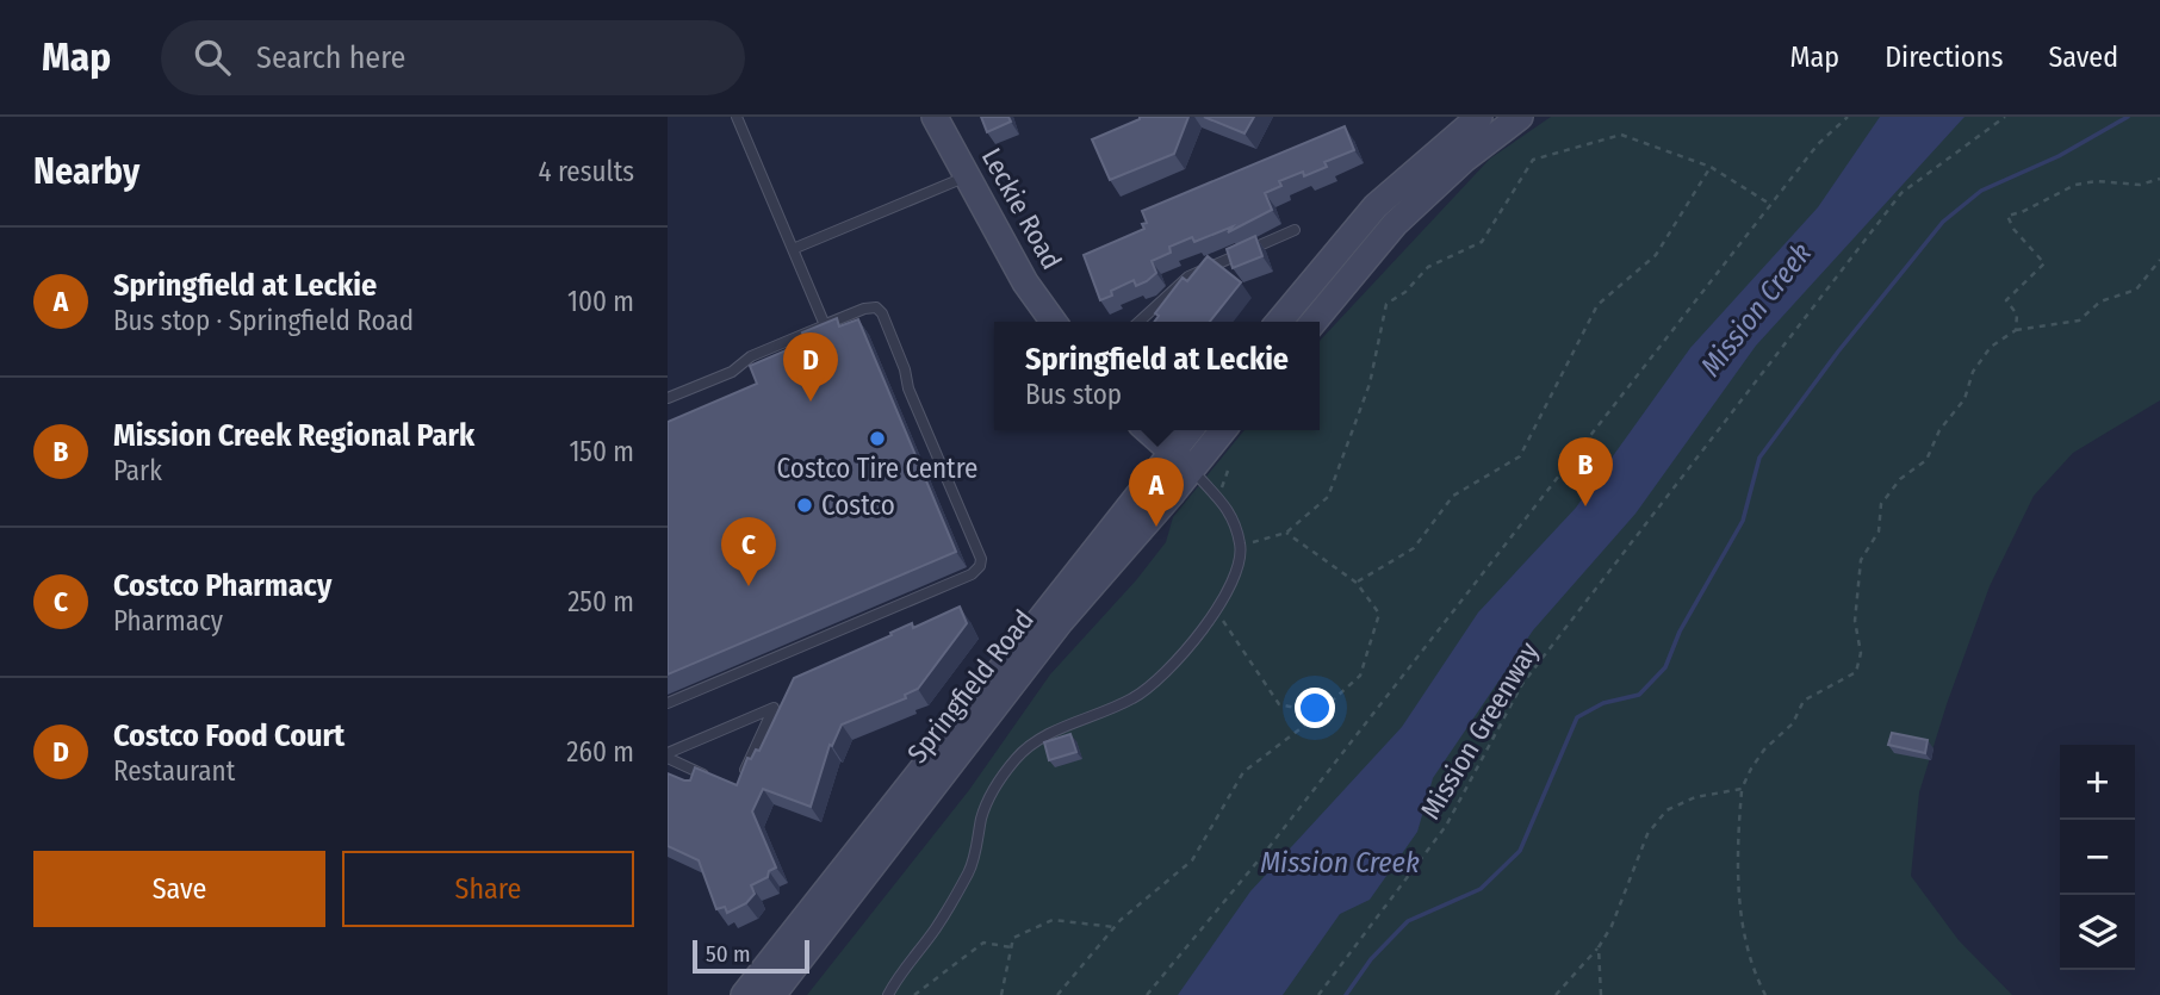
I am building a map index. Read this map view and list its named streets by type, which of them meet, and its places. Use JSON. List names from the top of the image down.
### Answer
{
  "streets": {
    "main road": ["Leckie Road", "Springfield Road"],
    "path": ["Mission Greenway"]
  },
  "water": ["Mission Creek"],
  "places": ["Costco Tire Centre", "Costco"],
  "scale_bar": "50 m",
  "page": {
    "header": "Map",
    "search": "Search here",
    "nav": ["Map", "Directions", "Saved"],
    "heading": ["Nearby", "4 results"],
    "list": [
      {
        "mark": "A",
        "name": "Springfield at Leckie",
        "note": "Bus stop · Springfield Road",
        "value": "100 m"
      },
      {
        "mark": "B",
        "name": "Mission Creek Regional Park",
        "note": "Park",
        "value": "150 m"
      },
      {
        "mark": "C",
        "name": "Costco Pharmacy",
        "note": "Pharmacy",
        "value": "250 m"
      },
      {
        "mark": "D",
        "name": "Costco Food Court",
        "note": "Restaurant",
        "value": "260 m"
      }
    ],
    "popup": ["Springfield at Leckie", "Bus stop"],
    "pins": [
      "D",
      "B",
      "A",
      "C"
    ],
    "map_buttons": ["+", "−"],
    "buttons": ["Save", "Share"],
    "scale": "50 m"
  }
}
